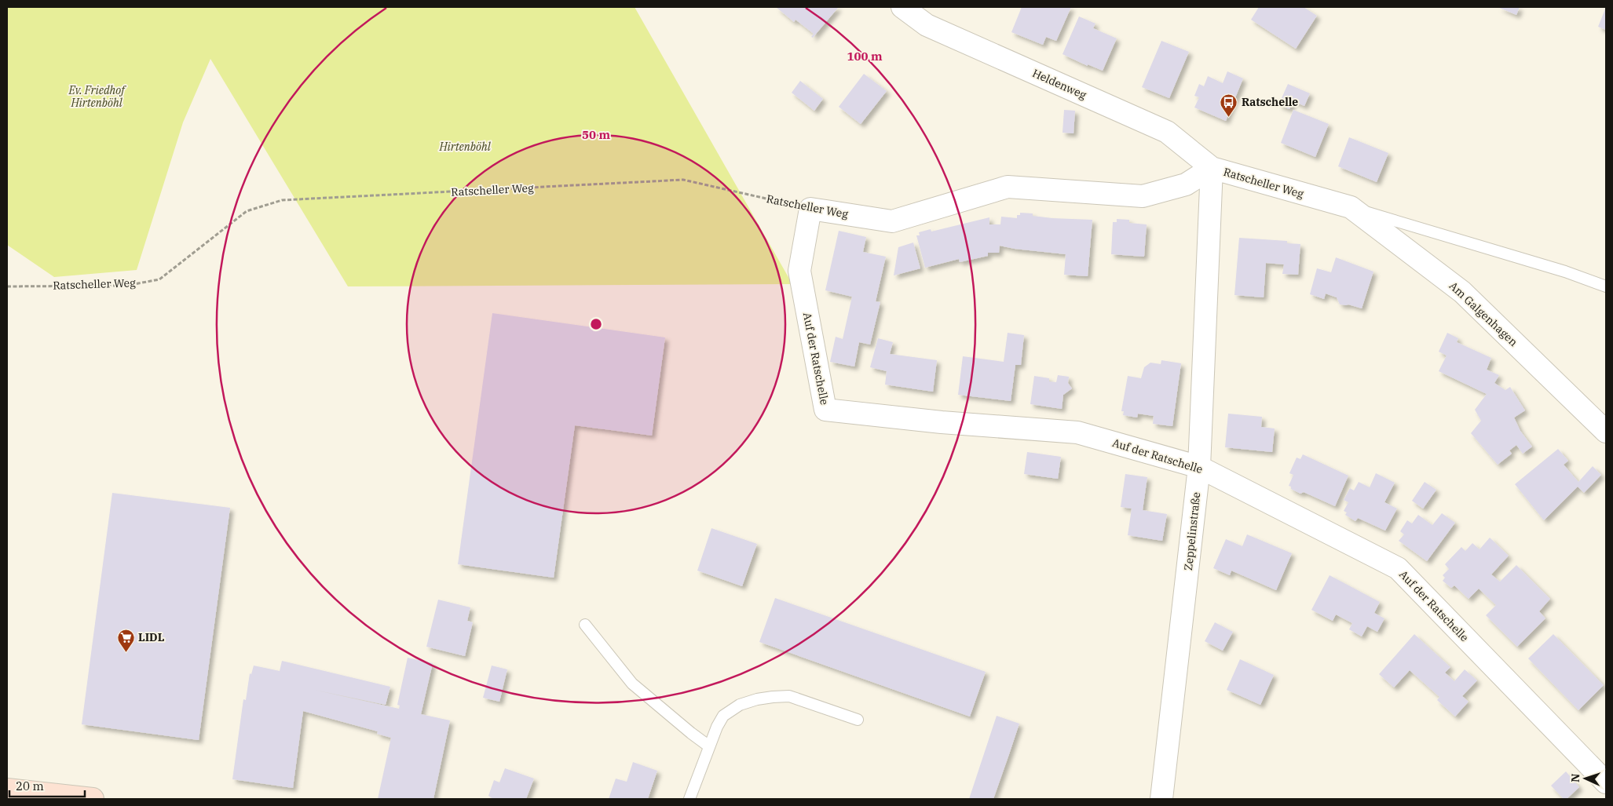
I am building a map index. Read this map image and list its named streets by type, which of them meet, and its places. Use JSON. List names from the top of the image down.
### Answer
{
  "streets": {
    "street": [
      "Heldenweg",
      "Ratscheller Weg",
      "Am Galgenhagen",
      "Auf der Ratschelle",
      "Zeppelinstraße"
    ]
  },
  "crossings": [
    ["Heldenweg", "Ratscheller Weg"],
    ["Heldenweg", "Zeppelinstraße"],
    ["Ratscheller Weg", "Am Galgenhagen"],
    ["Ratscheller Weg", "Auf der Ratschelle"],
    ["Ratscheller Weg", "Zeppelinstraße"],
    ["Auf der Ratschelle", "Zeppelinstraße"]
  ],
  "parks": ["Ev. Friedhof Hirtenböhl", "Hirtenböhl"],
  "places": {
    "bus stop": ["Ratschelle"],
    "supermarket": ["LIDL"]
  },
  "scale_bar": "20 m",
  "north": "left",
  "rings": ["100 m", "50 m"]
}
